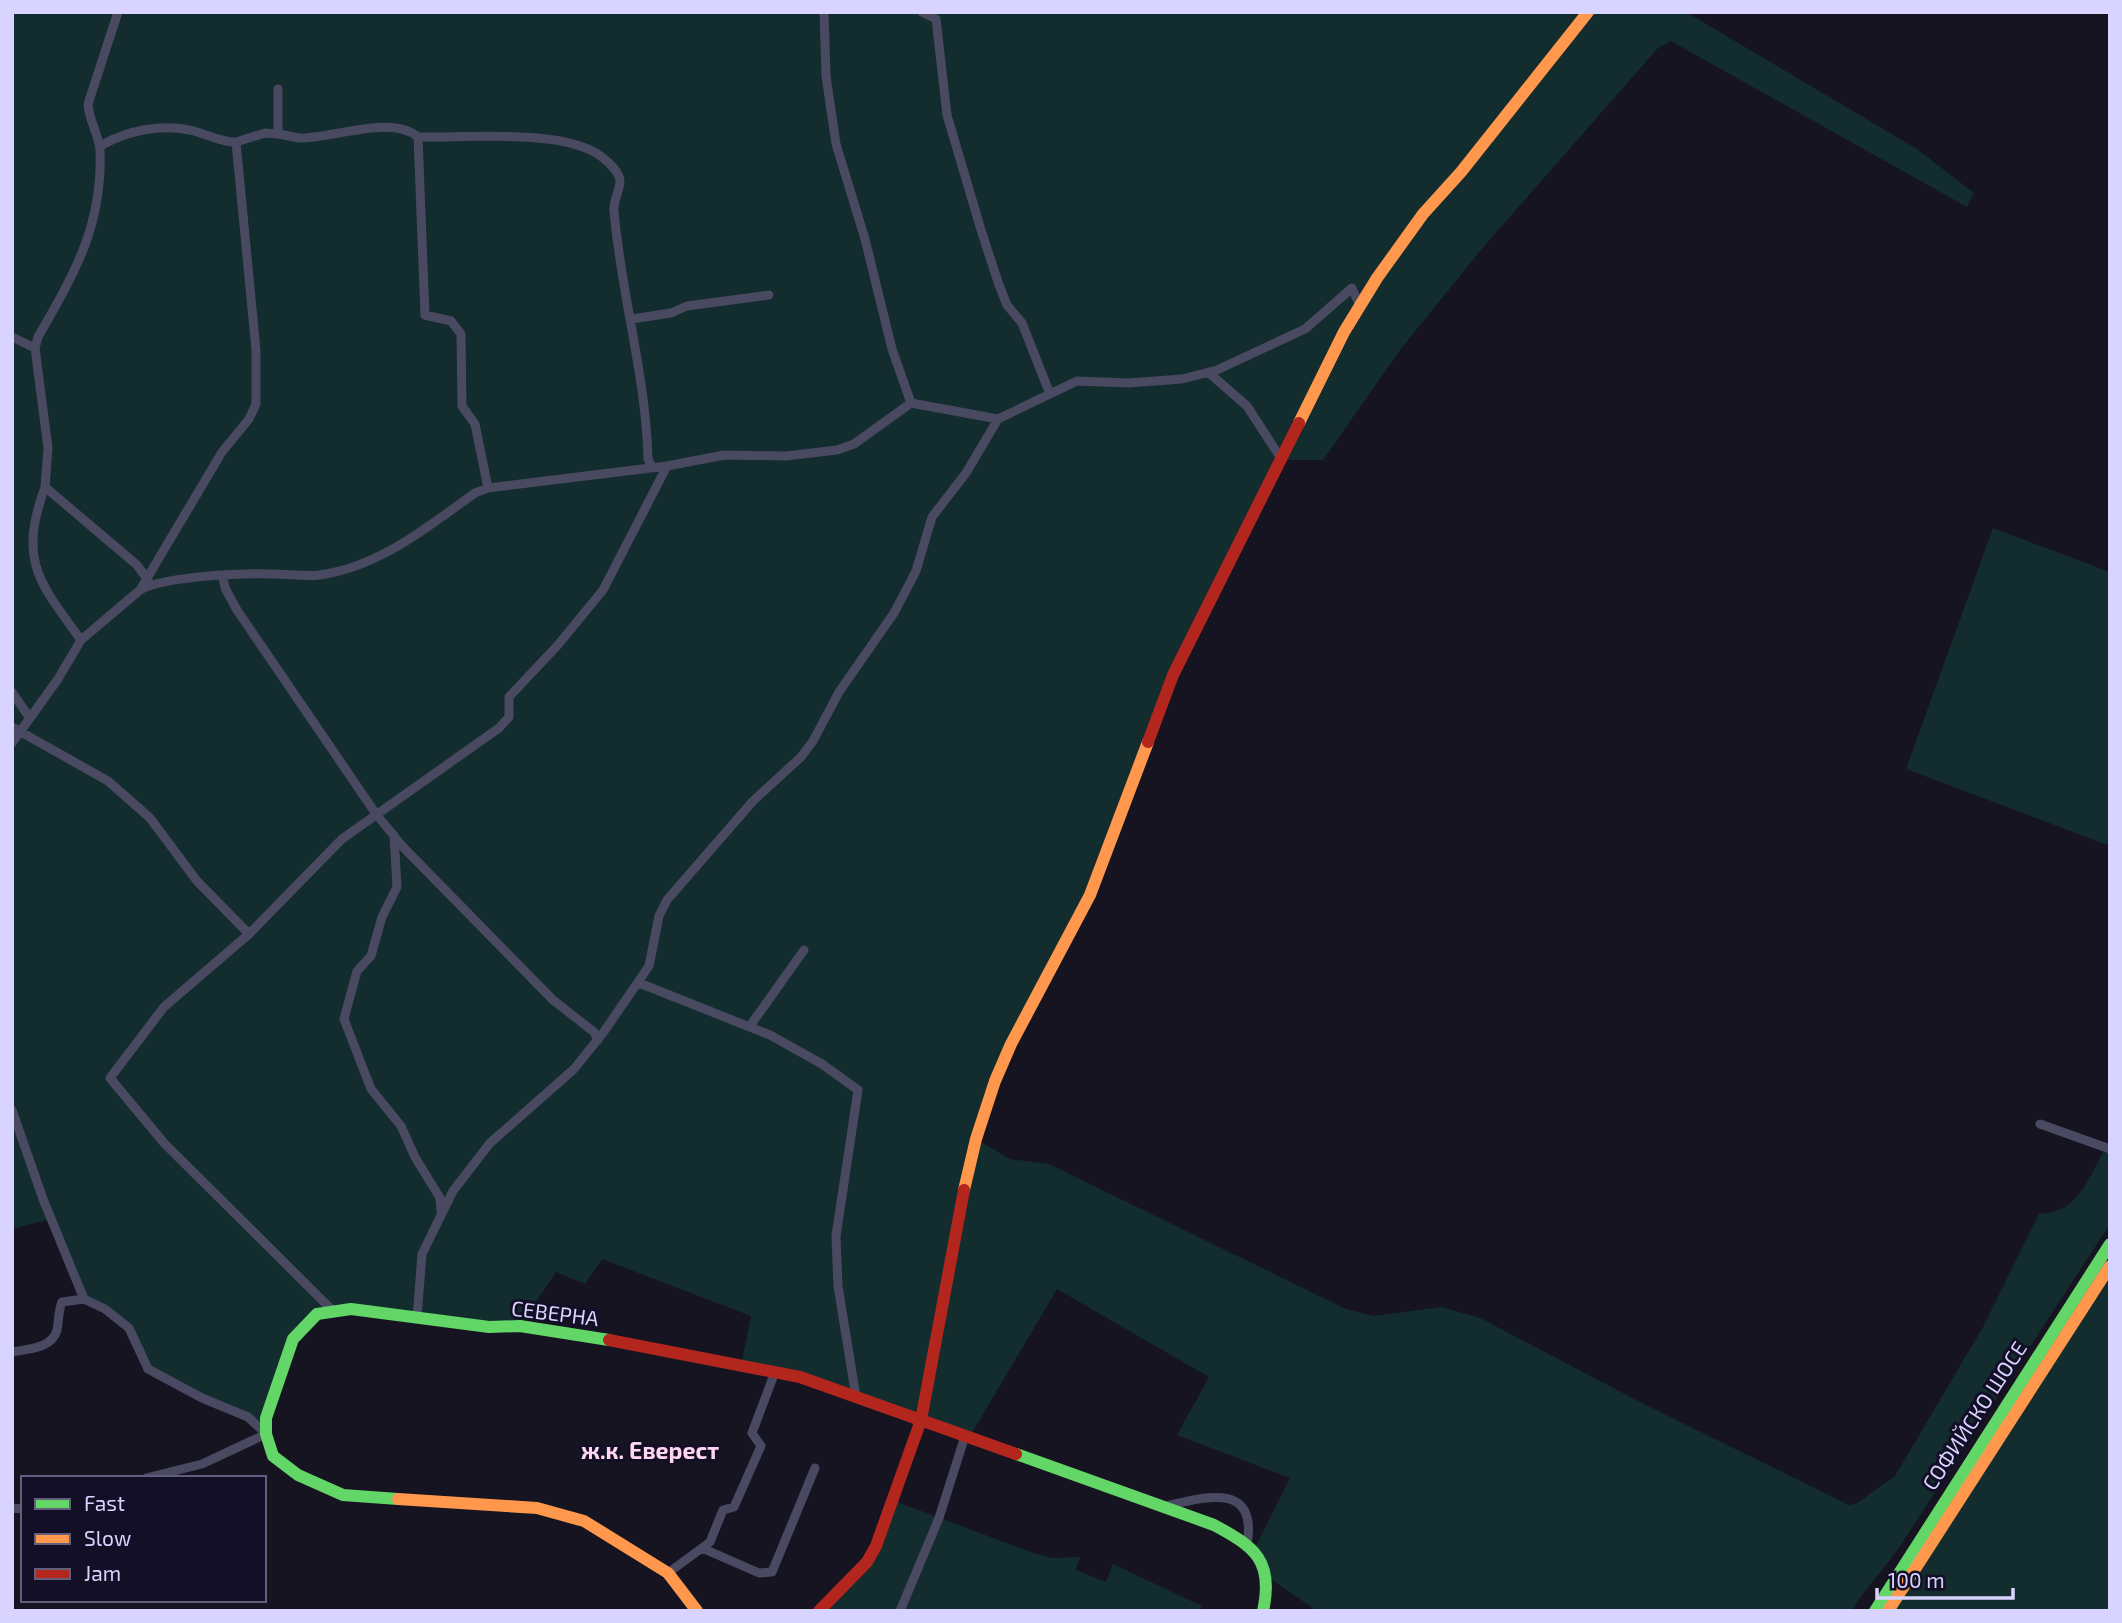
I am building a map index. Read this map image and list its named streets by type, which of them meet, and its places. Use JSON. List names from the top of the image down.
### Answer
{
  "streets": {
    "street": ["СЕВЕРНА", "СОФИЙСКО ШОСЕ"]
  },
  "districts": ["ж.к. Еверест"],
  "legend": ["Fast", "Slow", "Jam"],
  "scale_bar": "100 m"
}
